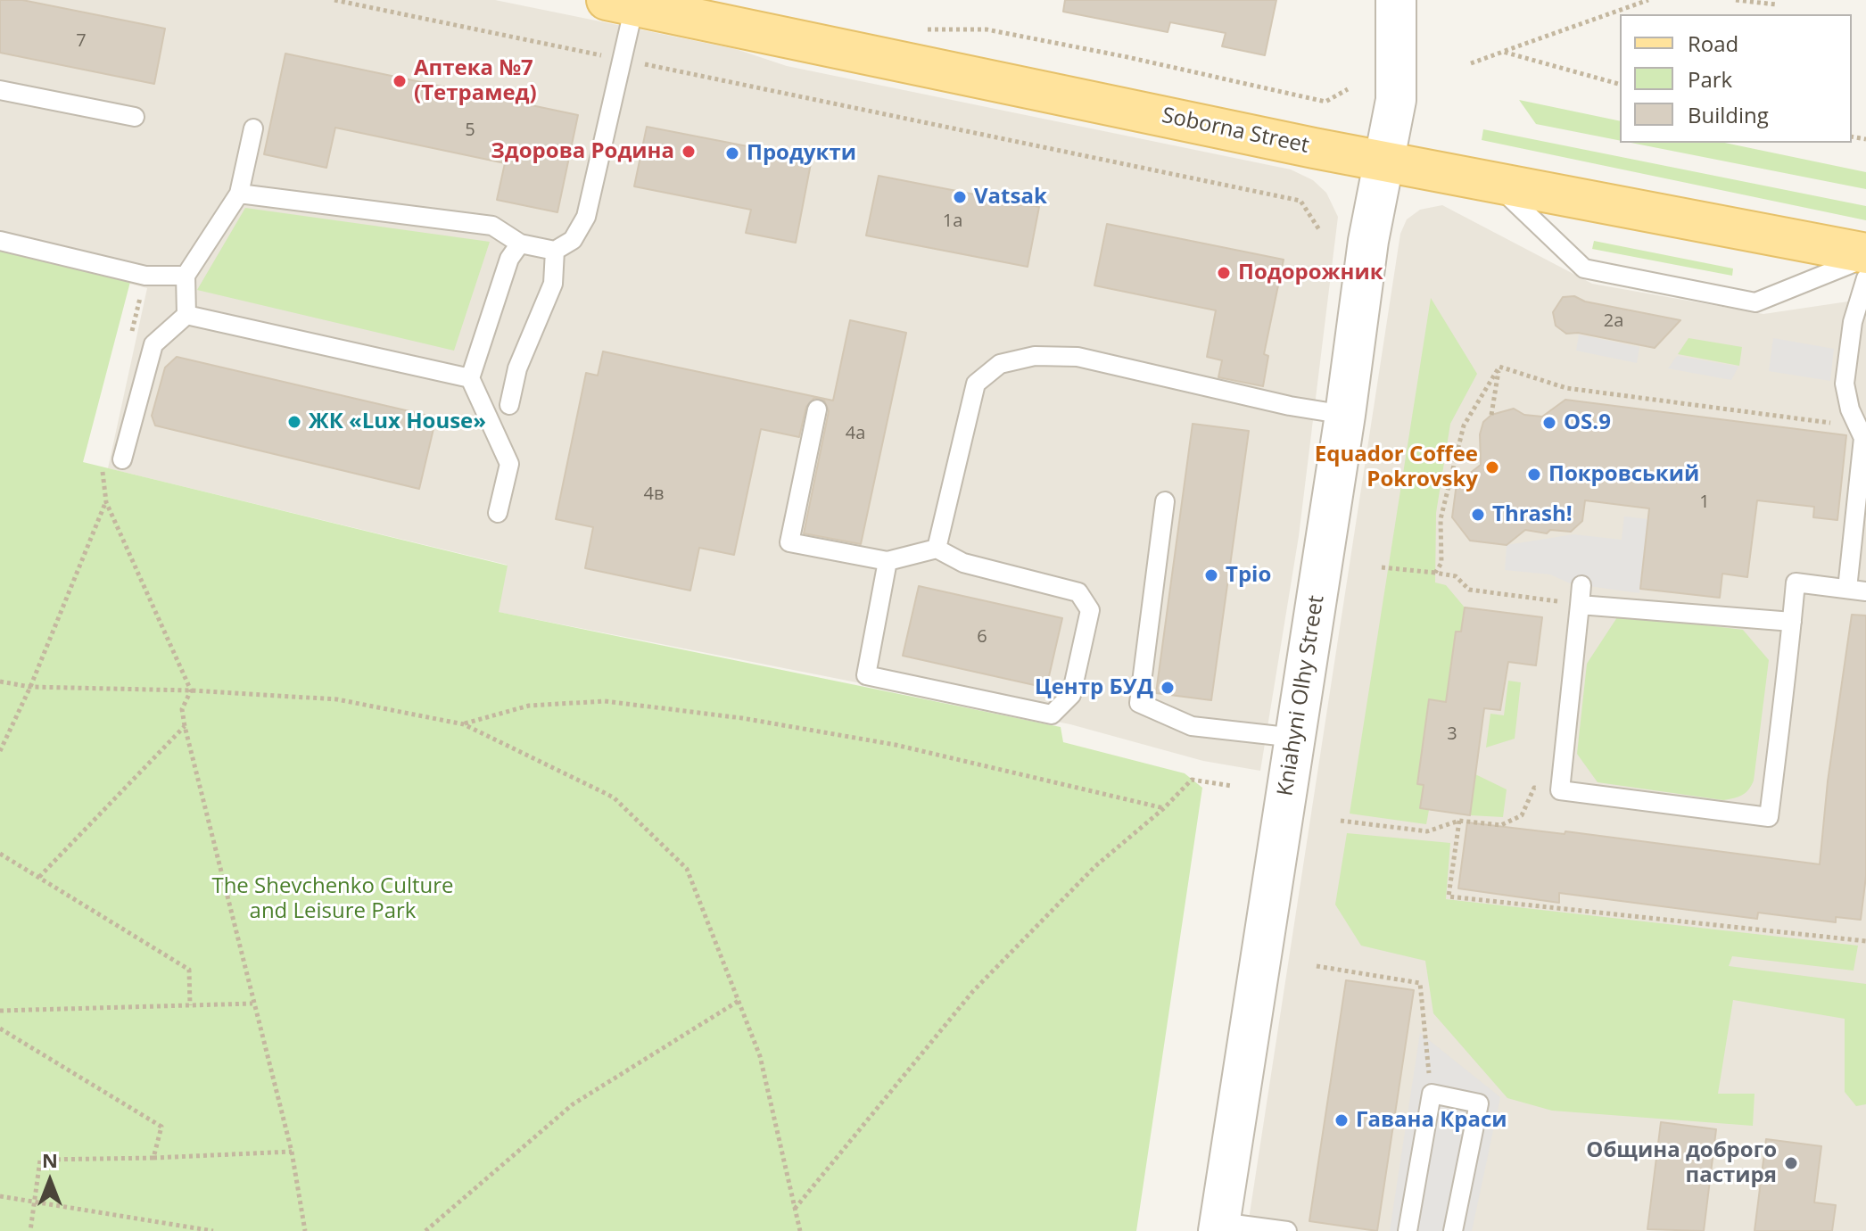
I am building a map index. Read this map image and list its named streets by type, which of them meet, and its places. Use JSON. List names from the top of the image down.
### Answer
{
  "streets": {
    "main road": ["Soborna Street"],
    "street": ["Kniahyni Olhy Street"]
  },
  "crossings": [
    ["Soborna Street", "Kniahyni Olhy Street"]
  ],
  "parks": ["The Shevchenko Culture and Leisure Park"],
  "places": [
    "Аптека №7 (Тетрамед)",
    "Здорова Родина",
    "Продукти",
    "Vatsak",
    "Подорожник",
    "ЖК «Lux House»",
    "OS.9",
    "Equador Coffee Pokrovsky",
    "Покровський",
    "Thrash!",
    "Тріо",
    "Центр БУД",
    "Гавана Краси",
    "Община доброго пастиря"
  ],
  "house_numbers": [
    "7",
    "5",
    "1а",
    "2а",
    "4а",
    "4в",
    "1",
    "6",
    "3"
  ],
  "legend": ["Road", "Park", "Building"],
  "north": "top"
}
